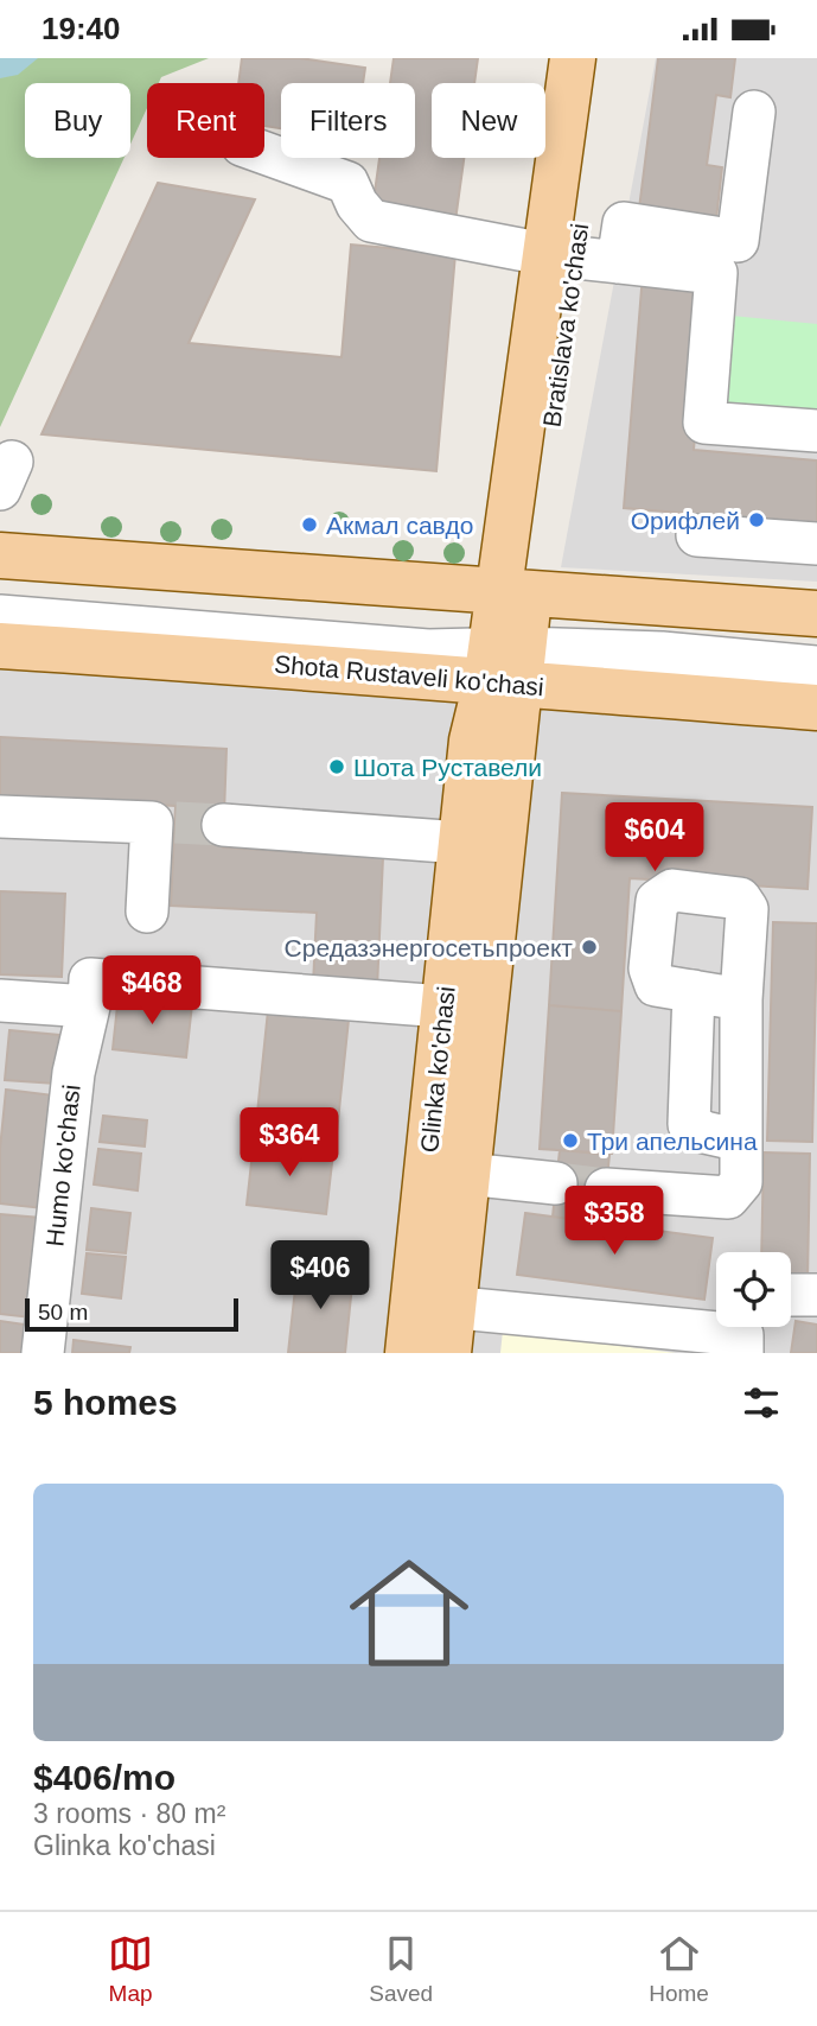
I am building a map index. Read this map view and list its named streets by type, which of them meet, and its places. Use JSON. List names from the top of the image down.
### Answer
{
  "streets": {
    "main road": ["Bratislava ko'chasi", "Shota Rustaveli ko'chasi", "Glinka ko'chasi"],
    "street": ["Humo ko'chasi"]
  },
  "crossings": [
    ["Bratislava ko'chasi", "Shota Rustaveli ko'chasi"],
    ["Bratislava ko'chasi", "Glinka ko'chasi"],
    ["Shota Rustaveli ko'chasi", "Glinka ko'chasi"]
  ],
  "places": [
    "Орифлей",
    "Акмал савдо",
    "Шота Руставели",
    "Средазэнергосетьпроект",
    "Три апельсина"
  ],
  "scale_bar": "50 m",
  "page": {
    "status": "19:40",
    "chip": [
      "Buy",
      "Rent",
      "Filters",
      "New"
    ],
    "price": [
      "$604",
      "$468",
      "$364",
      "$358",
      "$406"
    ],
    "scale": "50 m",
    "heading": "5 homes",
    "list": [
      {
        "name": "$406/mo",
        "note": "3 rooms · 80 m² · Glinka ko'chasi"
      }
    ],
    "tabs": ["Map", "Saved", "Home"]
  }
}
